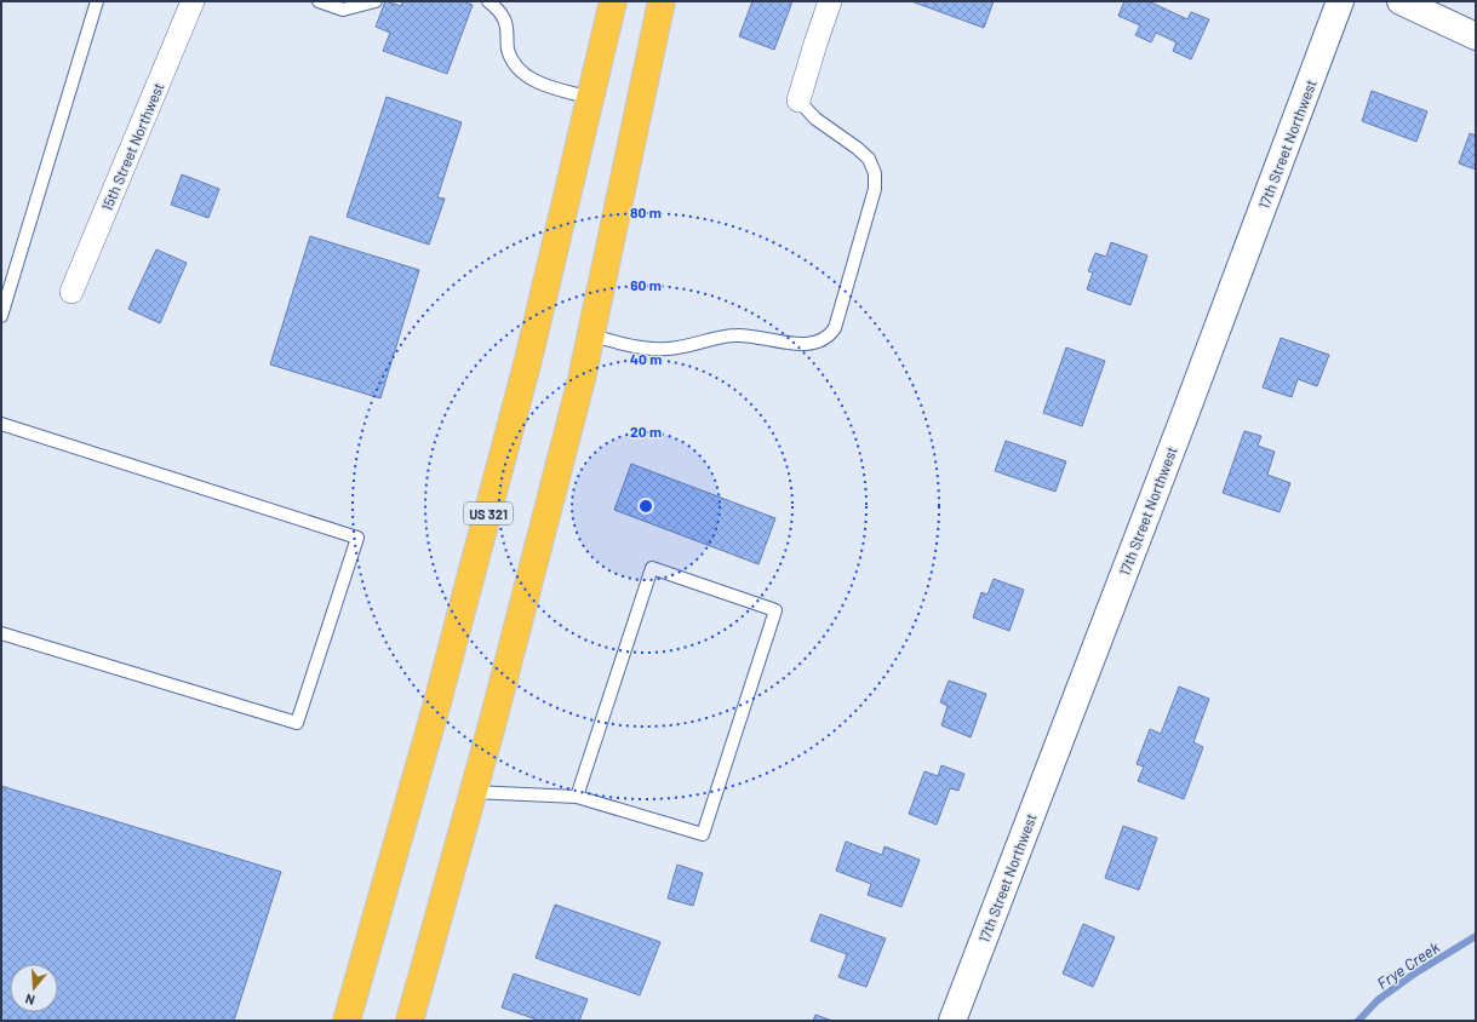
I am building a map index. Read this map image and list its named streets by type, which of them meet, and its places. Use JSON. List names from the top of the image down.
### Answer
{
  "streets": {
    "highway": ["US 321"],
    "street": ["17th Street Northwest", "15th Street Northwest"]
  },
  "water": ["Frye Creek"],
  "north": "bottom",
  "rings": [
    "80 m",
    "60 m",
    "40 m",
    "20 m"
  ]
}
